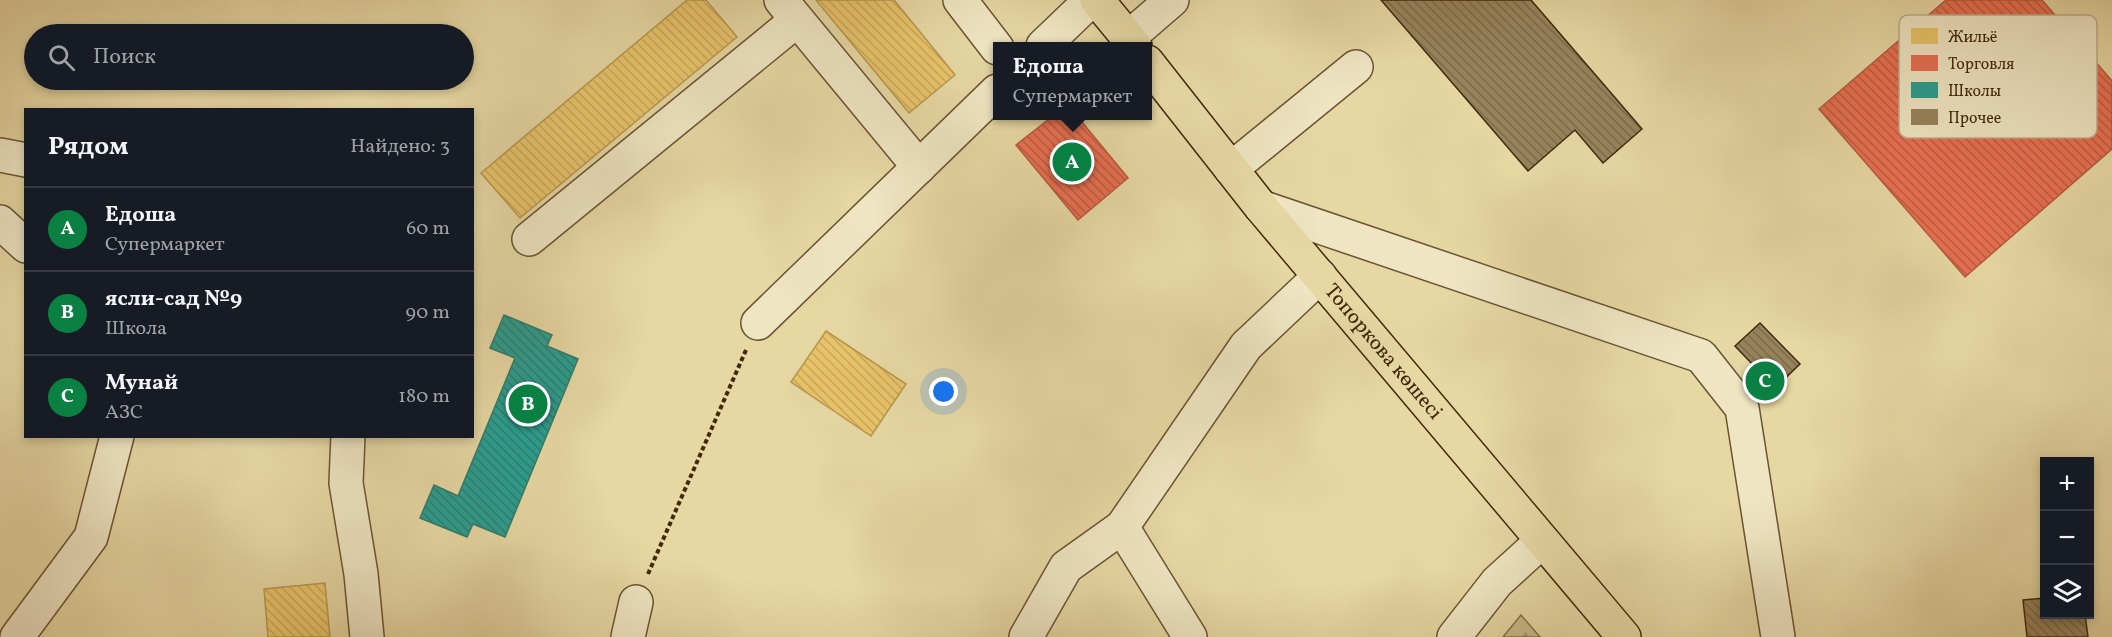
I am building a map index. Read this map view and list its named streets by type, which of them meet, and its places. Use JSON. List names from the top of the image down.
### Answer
{
  "streets": {
    "highway": ["Топоркова көшесі"]
  },
  "legend": [
    "Жильё",
    "Торговля",
    "Школы",
    "Прочее"
  ],
  "page": {
    "search": "Поиск",
    "popup": ["Едоша", "Супермаркет"],
    "heading": ["Рядом", "Найдено: 3"],
    "pins": ["A", "C", "B"],
    "list": [
      {
        "mark": "A",
        "name": "Едоша",
        "note": "Супермаркет",
        "value": "60 m"
      },
      {
        "mark": "B",
        "name": "ясли-сад №9",
        "note": "Школа",
        "value": "90 m"
      },
      {
        "mark": "C",
        "name": "Мунай",
        "note": "АЗС",
        "value": "180 m"
      }
    ],
    "map_buttons": ["+", "−"]
  }
}
